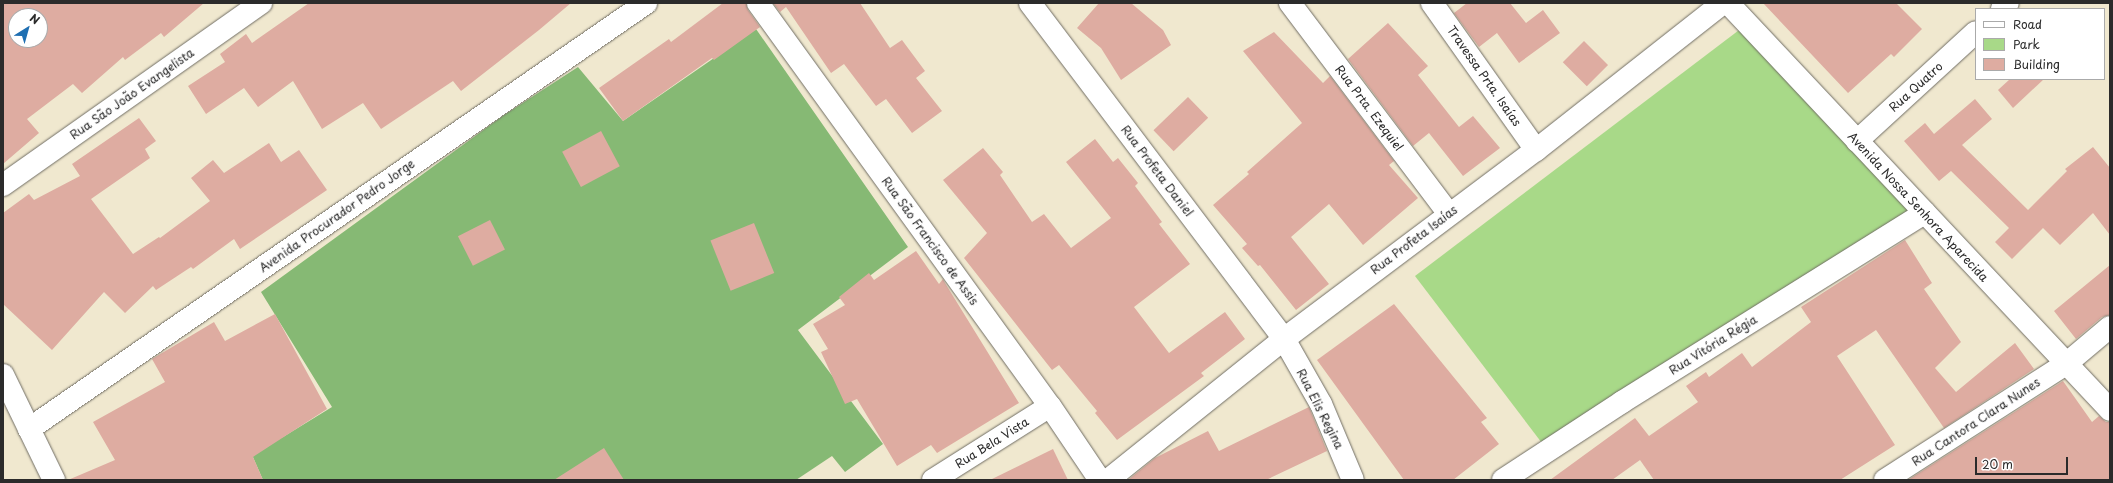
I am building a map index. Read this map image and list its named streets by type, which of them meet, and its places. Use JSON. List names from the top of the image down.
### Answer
{
  "streets": {
    "street": [
      "Travessa Prta. Isaías",
      "Rua Quatro",
      "Rua São João Evangelista",
      "Rua Prta. Ezequiel",
      "Rua Profeta Daniel",
      "Avenida Nossa Senhora Aparecida",
      "Avenida Procurador Pedro Jorge",
      "Rua Profeta Isaías",
      "Rua São Francisco de Assis",
      "Rua Vitória Régia",
      "Rua Elis Regina",
      "Rua Cantora Clara Nunes",
      "Rua Bela Vista"
    ]
  },
  "crossings": [
    ["Travessa Prta. Isaías", "Rua Profeta Isaías"],
    ["Rua Quatro", "Avenida Nossa Senhora Aparecida"],
    ["Rua Prta. Ezequiel", "Rua Profeta Isaías"],
    ["Rua Profeta Daniel", "Rua Profeta Isaías"],
    ["Rua Profeta Daniel", "Rua Elis Regina"],
    ["Avenida Nossa Senhora Aparecida", "Rua Vitória Régia"],
    ["Avenida Nossa Senhora Aparecida", "Rua Cantora Clara Nunes"],
    ["Rua Profeta Isaías", "Rua Elis Regina"],
    ["Rua São Francisco de Assis", "Rua Bela Vista"]
  ],
  "legend": ["Road", "Park", "Building"],
  "scale_bar": "20 m",
  "north": "top right"
}
